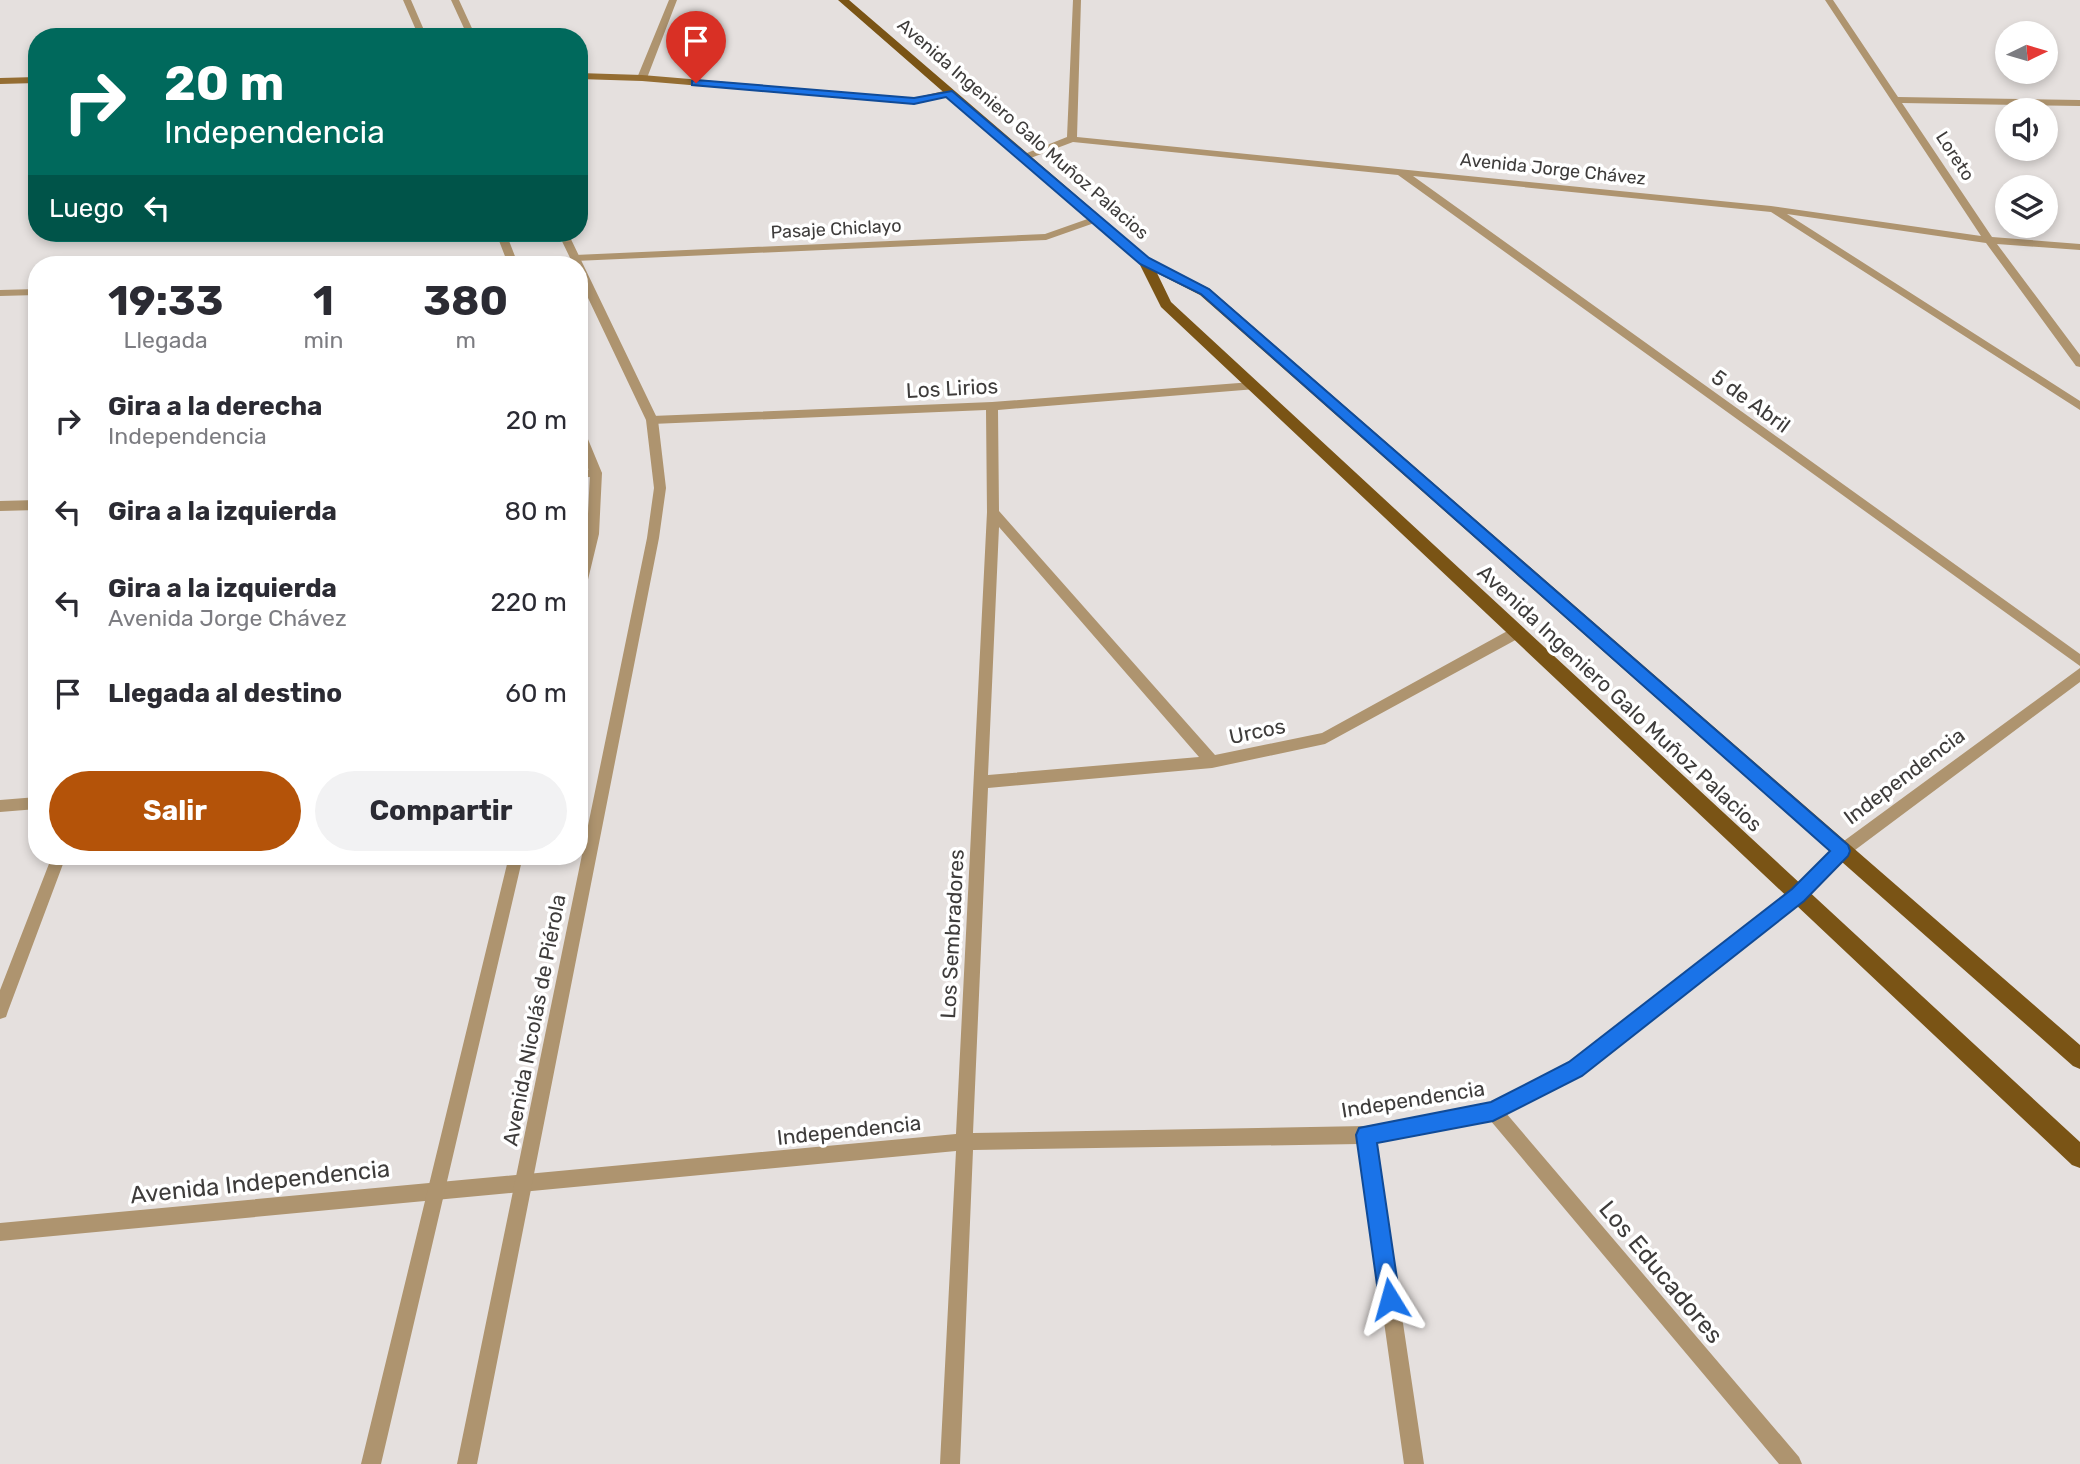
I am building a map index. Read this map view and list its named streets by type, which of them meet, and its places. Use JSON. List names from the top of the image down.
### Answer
{
  "streets": {
    "main road": ["Avenida Ingeniero Galo Muñoz Palacios"],
    "street": [
      "Loreto",
      "Avenida Jorge Chávez",
      "Pasaje Chiclayo",
      "Los Lirios",
      "5 de Abril",
      "Urcos",
      "Independencia",
      "Los Sembradores",
      "Avenida Nicolás de Piérola",
      "Avenida Independencia",
      "Los Educadores"
    ]
  },
  "crossings": [
    ["Avenida Ingeniero Galo Muñoz Palacios", "Avenida Jorge Chávez"],
    ["Avenida Ingeniero Galo Muñoz Palacios", "Pasaje Chiclayo"],
    ["Avenida Ingeniero Galo Muñoz Palacios", "Los Lirios"],
    ["Avenida Ingeniero Galo Muñoz Palacios", "Urcos"],
    ["Avenida Ingeniero Galo Muñoz Palacios", "Independencia"],
    ["Loreto", "Avenida Jorge Chávez"],
    ["Avenida Jorge Chávez", "5 de Abril"],
    ["Los Lirios", "Los Sembradores"],
    ["Los Lirios", "Avenida Nicolás de Piérola"],
    ["Urcos", "Los Sembradores"],
    ["Independencia", "Los Sembradores"],
    ["Independencia", "Avenida Nicolás de Piérola"],
    ["Independencia", "Avenida Independencia"],
    ["Independencia", "Los Educadores"],
    ["Avenida Nicolás de Piérola", "Avenida Independencia"]
  ],
  "north": "right",
  "page": {
    "turn": ["20 m", "Independencia"],
    "then": "Luego",
    "eta": [
      "19:33",
      "Llegada",
      "1",
      "min",
      "380",
      "m"
    ],
    "list": [
      {
        "name": "Gira a la derecha",
        "note": "Independencia",
        "value": "20 m"
      },
      {
        "name": "Gira a la izquierda",
        "value": "80 m"
      },
      {
        "name": "Gira a la izquierda",
        "note": "Avenida Jorge Chávez",
        "value": "220 m"
      },
      {
        "name": "Llegada al destino",
        "value": "60 m"
      }
    ],
    "buttons": ["Salir", "Compartir"]
  }
}
